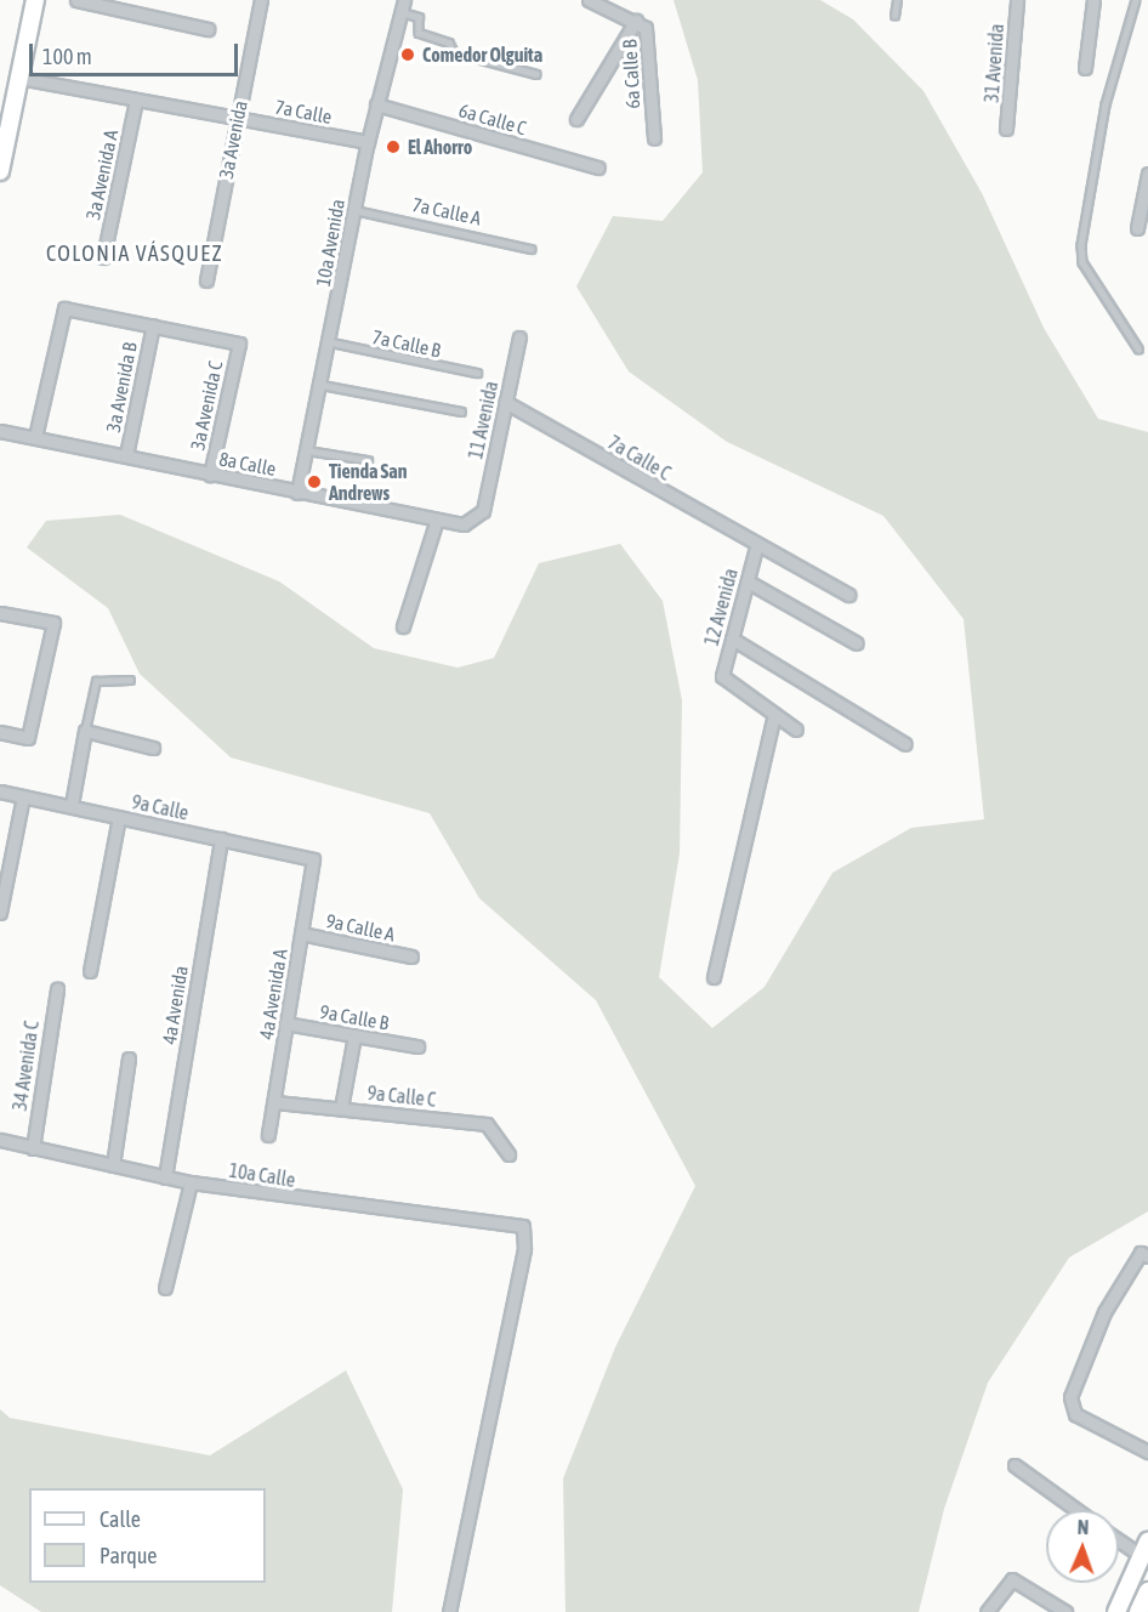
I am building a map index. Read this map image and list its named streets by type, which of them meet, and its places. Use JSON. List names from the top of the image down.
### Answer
{
  "streets": {
    "street": [
      "31 Avenida",
      "6a Calle B",
      "7a Calle",
      "6a Calle C",
      "3a Avenida",
      "3a Avenida A",
      "10a Avenida",
      "3a Avenida B",
      "3a Avenida C",
      "11 Avenida",
      "7a Calle C",
      "8a Calle",
      "12 Avenida",
      "9a Calle",
      "9a Calle A",
      "4a Avenida A",
      "4a Avenida",
      "9a Calle B",
      "34 Avenida C",
      "9a Calle C",
      "10a Calle"
    ],
    "lane": ["7a Calle A", "7a Calle B"]
  },
  "crossings": [
    ["7a Calle", "3a Avenida"],
    ["7a Calle", "3a Avenida A"],
    ["7a Calle", "10a Avenida"],
    ["6a Calle C", "10a Avenida"],
    ["7a Calle A", "10a Avenida"],
    ["10a Avenida", "7a Calle B"],
    ["10a Avenida", "8a Calle"],
    ["3a Avenida B", "3a Avenida C"],
    ["3a Avenida B", "8a Calle"],
    ["3a Avenida C", "8a Calle"],
    ["11 Avenida", "7a Calle C"],
    ["11 Avenida", "8a Calle"],
    ["7a Calle C", "12 Avenida"],
    ["9a Calle", "4a Avenida A"],
    ["9a Calle", "4a Avenida"],
    ["9a Calle A", "4a Avenida A"],
    ["4a Avenida A", "9a Calle B"],
    ["4a Avenida A", "9a Calle C"],
    ["4a Avenida", "10a Calle"],
    ["34 Avenida C", "10a Calle"]
  ],
  "districts": ["COLONIA VÁSQUEZ"],
  "places": ["Comedor Olguita", "El Ahorro", "Tienda San Andrews"],
  "legend": ["Calle", "Parque"],
  "scale_bar": "100 m",
  "north": "top"
}
